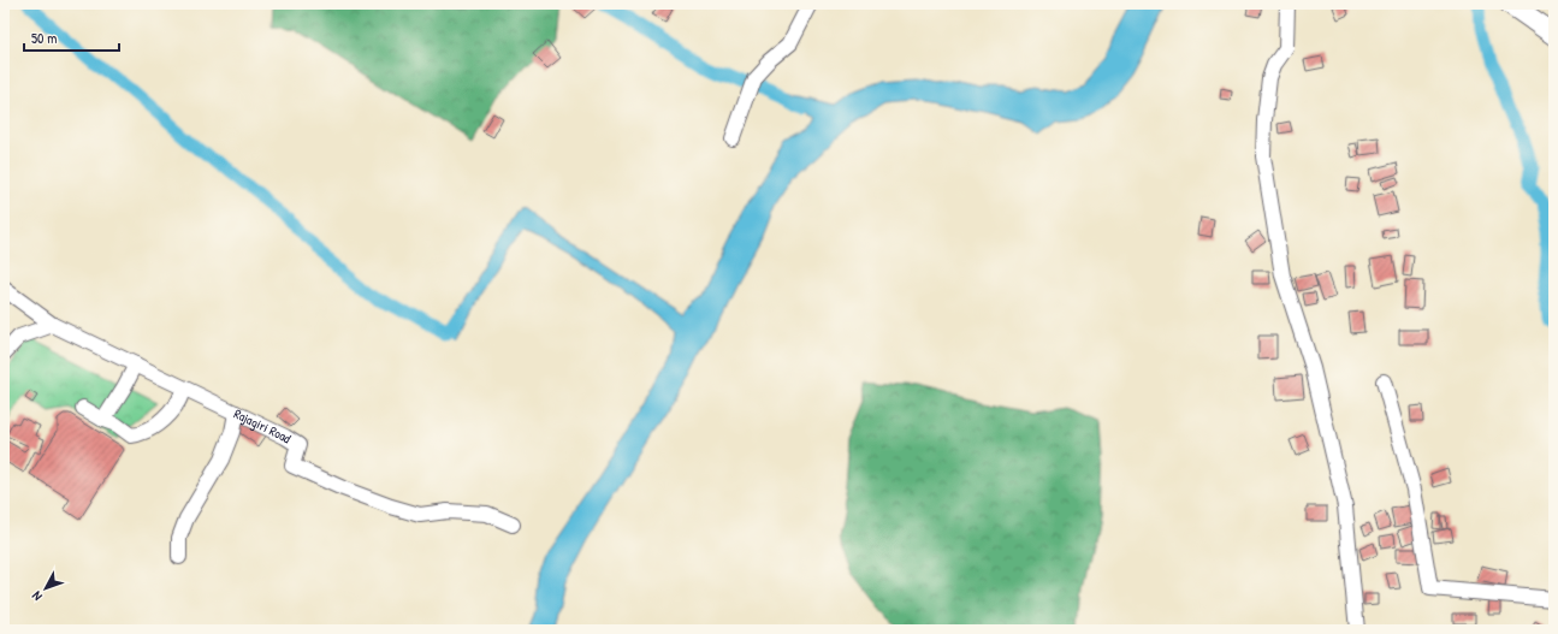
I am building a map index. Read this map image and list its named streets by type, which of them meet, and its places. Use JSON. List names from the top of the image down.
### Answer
{
  "streets": {
    "street": ["Rajagiri Road"]
  },
  "scale_bar": "50 m",
  "north": "bottom left"
}
